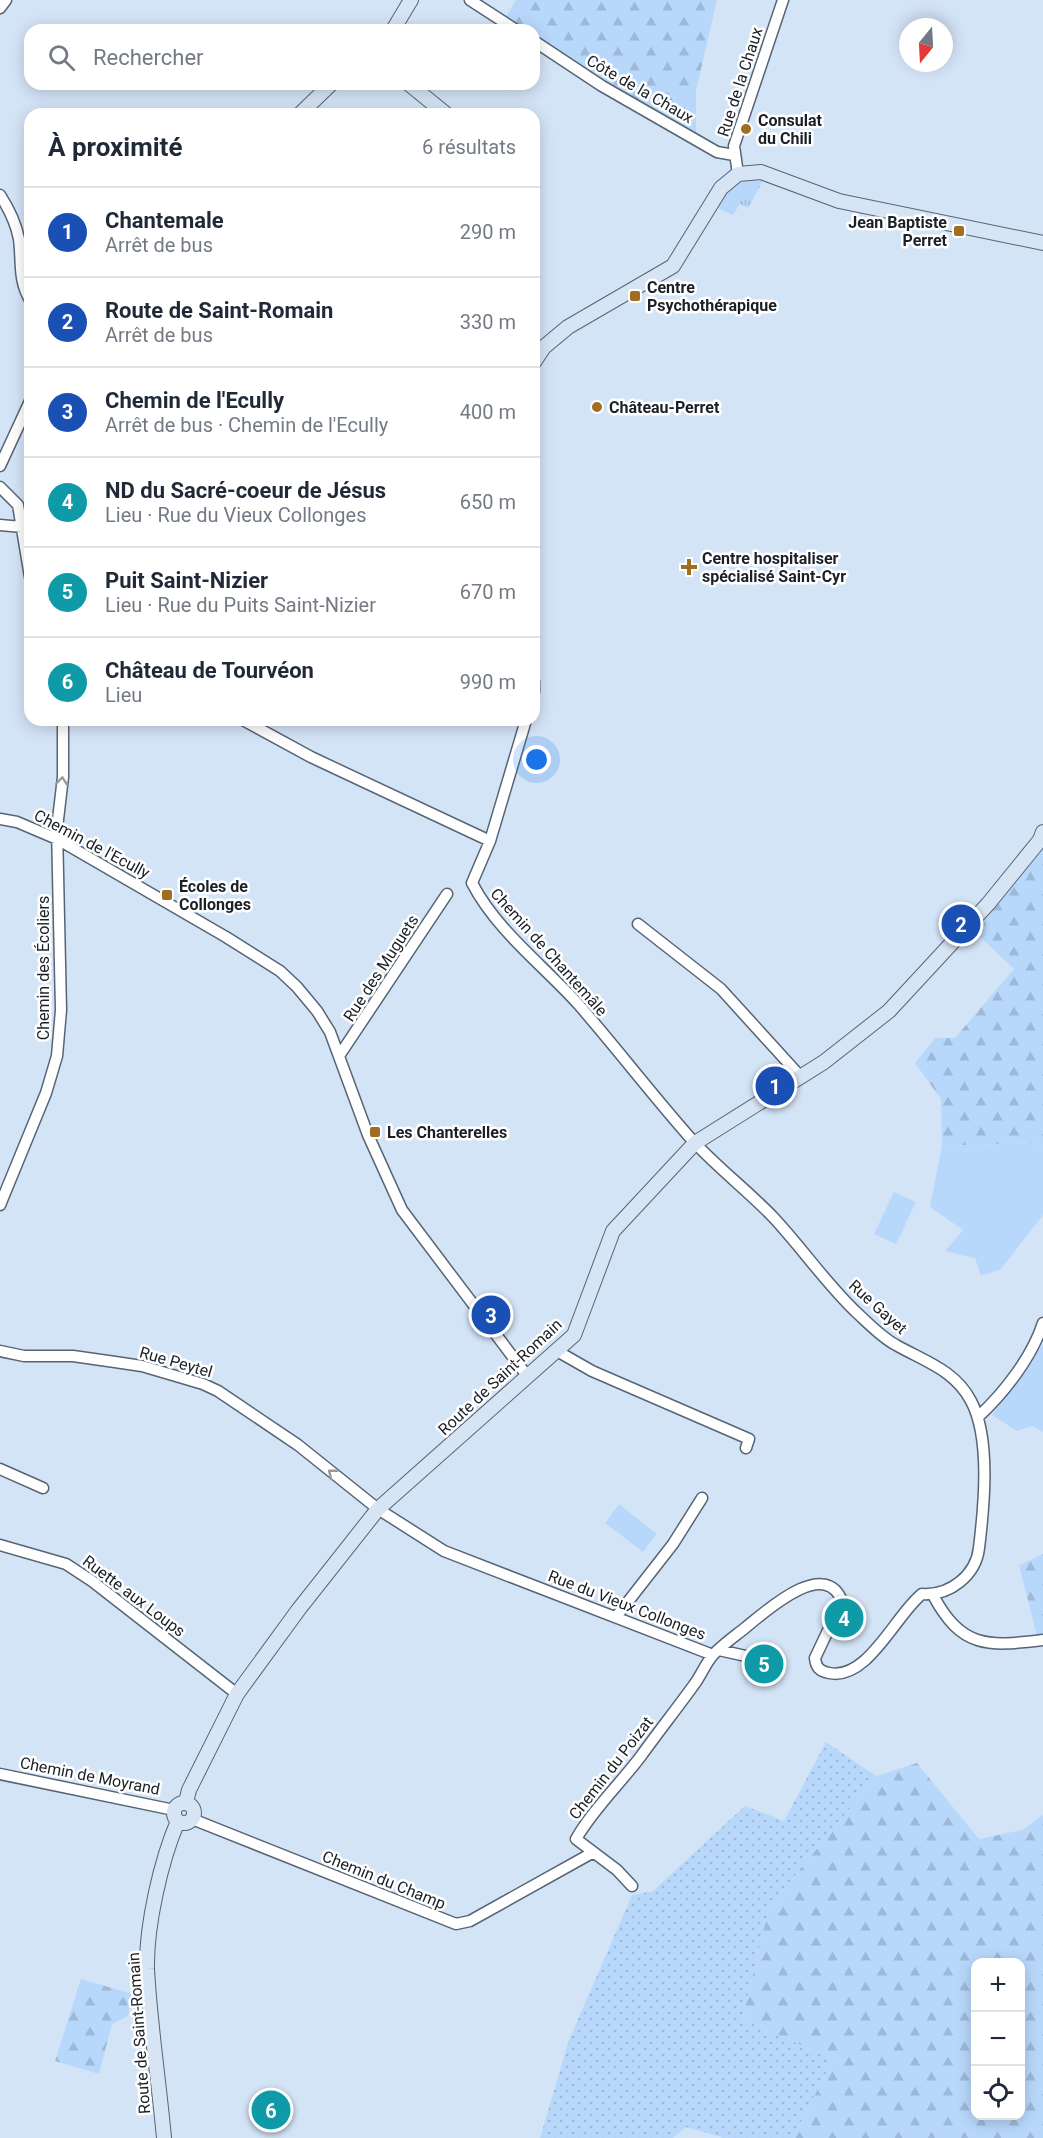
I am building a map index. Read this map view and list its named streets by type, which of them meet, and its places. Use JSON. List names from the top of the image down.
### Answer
{
  "streets": {
    "main road": ["Route de Saint-Romain"],
    "street": [
      "Rue de la Chaux",
      "Côte de la Chaux",
      "Chemin de l'Ecully",
      "Chemin de Chantemâle",
      "Chemin des Écoliers",
      "Rue des Muguets",
      "Rue Gayet",
      "Rue Peytel",
      "Ruette aux Loups",
      "Rue du Vieux Collonges",
      "Chemin du Poizat",
      "Chemin de Moyrand",
      "Chemin du Champ"
    ]
  },
  "crossings": [
    ["Rue de la Chaux", "Côte de la Chaux"],
    ["Chemin de l'Ecully", "Chemin des Écoliers"],
    ["Chemin de l'Ecully", "Rue des Muguets"],
    ["Chemin de l'Ecully", "Route de Saint-Romain"],
    ["Chemin de Chantemâle", "Rue Gayet"],
    ["Chemin de Chantemâle", "Route de Saint-Romain"],
    ["Rue Gayet", "Route de Saint-Romain"],
    ["Rue Gayet", "Rue du Vieux Collonges"],
    ["Rue Peytel", "Route de Saint-Romain"],
    ["Rue Peytel", "Rue du Vieux Collonges"],
    ["Route de Saint-Romain", "Ruette aux Loups"],
    ["Route de Saint-Romain", "Rue du Vieux Collonges"],
    ["Route de Saint-Romain", "Chemin de Moyrand"],
    ["Route de Saint-Romain", "Chemin du Champ"],
    ["Rue du Vieux Collonges", "Chemin du Poizat"],
    ["Chemin du Poizat", "Chemin du Champ"],
    ["Chemin de Moyrand", "Chemin du Champ"]
  ],
  "one_way": ["Rue Peytel"],
  "places": {
    "other": ["Consulat du Chili", "Château-Perret"],
    "transit": [
      "Jean Baptiste Perret",
      "Centre Psychothérapique",
      "Écoles de Collonges",
      "Les Chanterelles"
    ],
    "health": ["Centre hospitaliser spécialisé Saint-Cyr"]
  },
  "north": "bottom",
  "page": {
    "search": "Rechercher",
    "heading": ["À proximité", "6 résultats"],
    "list": [
      {
        "mark": "1",
        "name": "Chantemale",
        "note": "Arrêt de bus",
        "value": "290 m"
      },
      {
        "mark": "2",
        "name": "Route de Saint-Romain",
        "note": "Arrêt de bus",
        "value": "330 m"
      },
      {
        "mark": "3",
        "name": "Chemin de l'Ecully",
        "note": "Arrêt de bus · Chemin de l'Ecully",
        "value": "400 m"
      },
      {
        "mark": "4",
        "name": "ND du Sacré-coeur de Jésus",
        "note": "Lieu · Rue du Vieux Collonges",
        "value": "650 m"
      },
      {
        "mark": "5",
        "name": "Puit Saint-Nizier",
        "note": "Lieu · Rue du Puits Saint-Nizier",
        "value": "670 m"
      },
      {
        "mark": "6",
        "name": "Château de Tourvéon",
        "note": "Lieu",
        "value": "990 m"
      }
    ],
    "pins": [
      "2",
      "1",
      "3",
      "4",
      "5",
      "6"
    ],
    "map_buttons": ["+", "−"]
  }
}
